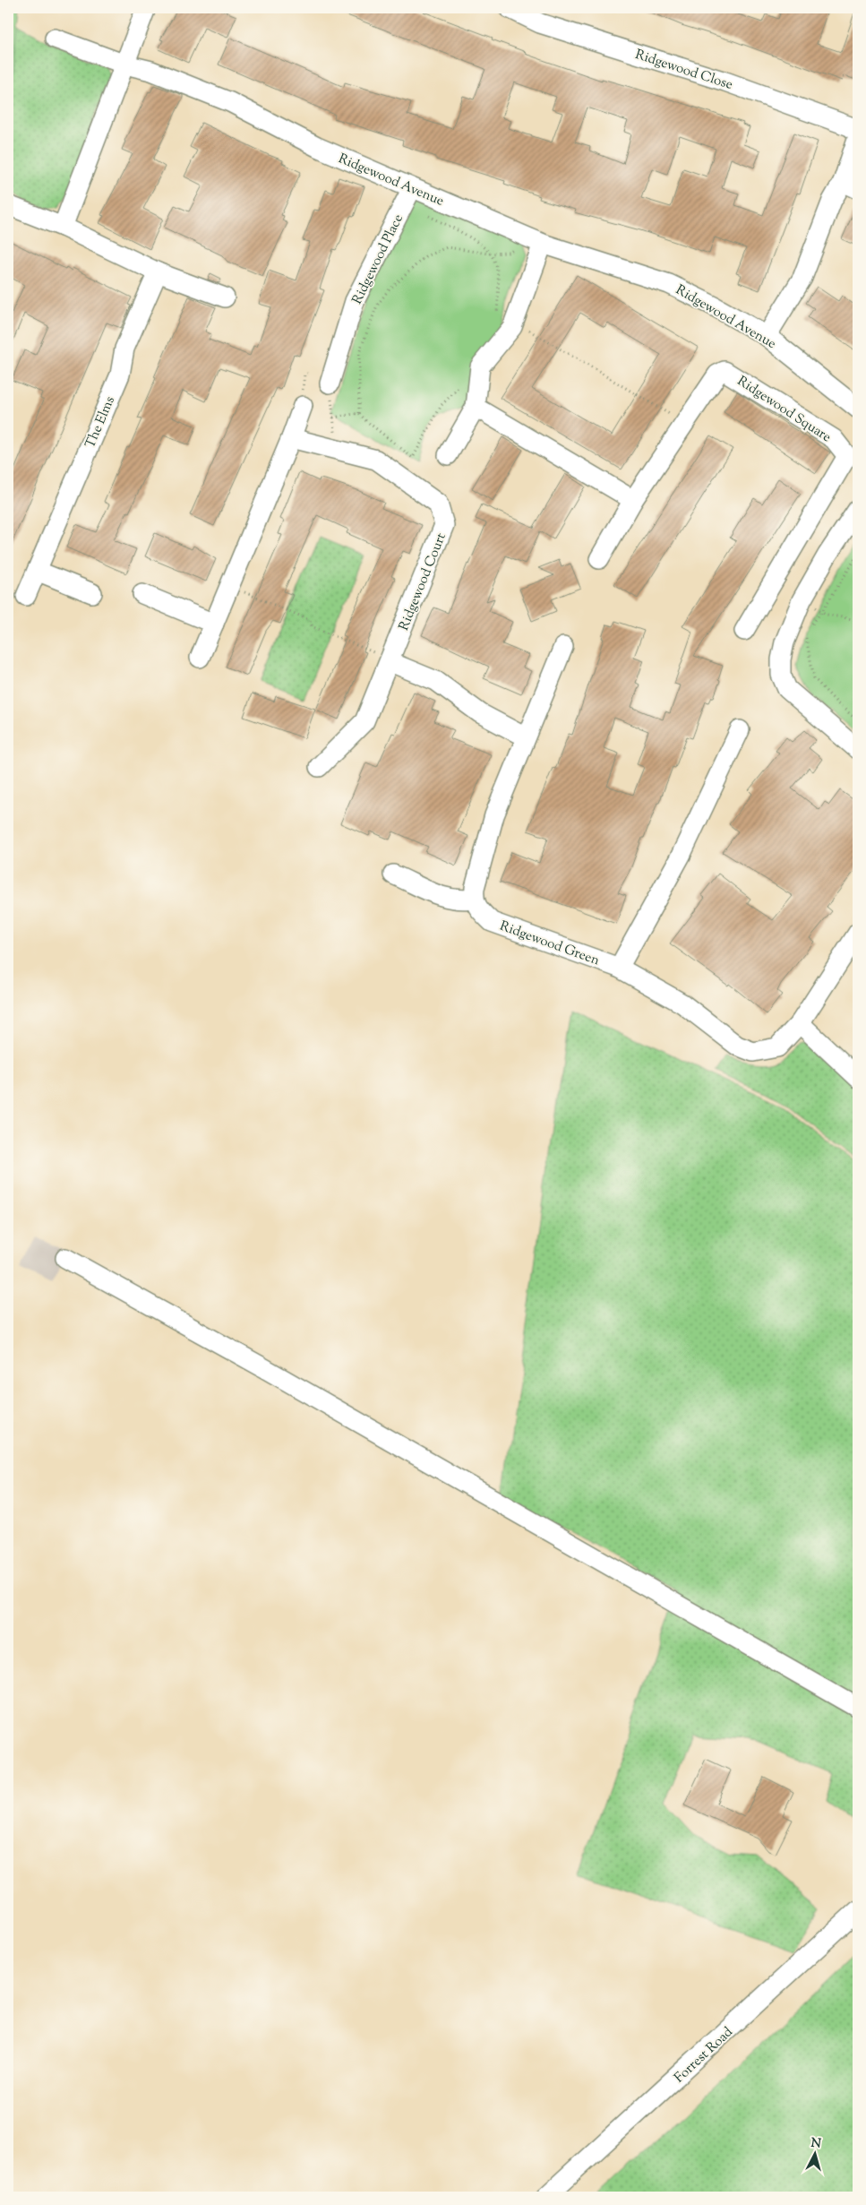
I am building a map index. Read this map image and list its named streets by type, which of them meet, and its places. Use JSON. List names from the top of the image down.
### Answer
{
  "streets": {
    "street": [
      "Ridgewood Close",
      "Ridgewood Avenue",
      "Ridgewood Place",
      "Ridgewood Square",
      "The Elms",
      "Ridgewood Court",
      "Ridgewood Green",
      "Forrest Road"
    ]
  },
  "crossings": [
    ["Ridgewood Close", "Ridgewood Avenue"],
    ["Ridgewood Avenue", "Ridgewood Place"]
  ],
  "north": "top"
}
